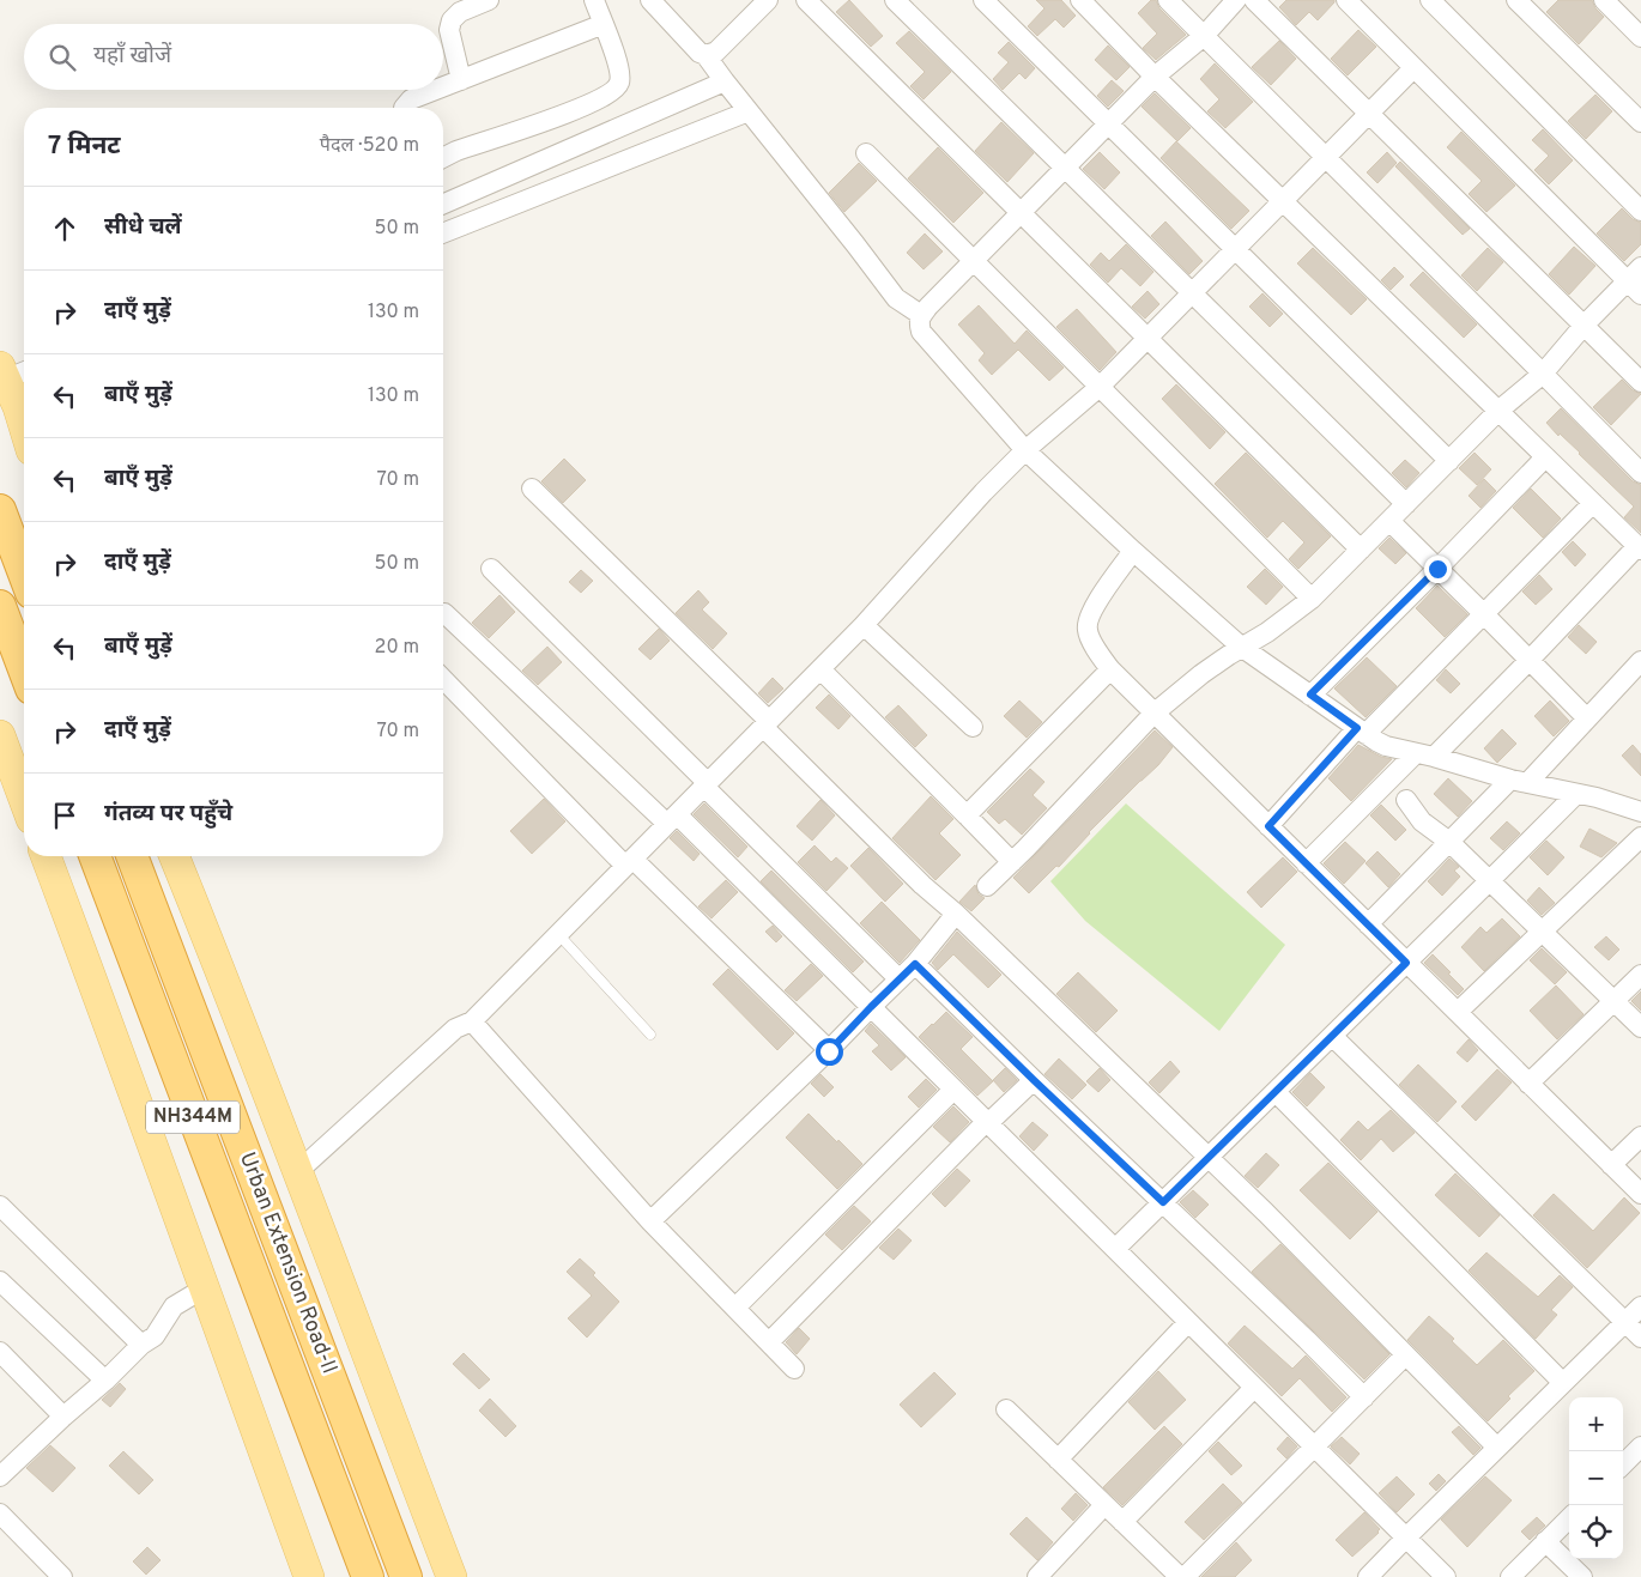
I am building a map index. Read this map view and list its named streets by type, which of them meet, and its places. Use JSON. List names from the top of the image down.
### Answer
{
  "streets": {
    "highway": ["NH344M", "Urban Extension Road-II"]
  },
  "page": {
    "search": "यहाँ खोजें",
    "heading": ["7 मिनट", "पैदल · 520 m"],
    "list": [
      ["सीधे चलें", "50 m"],
      ["दाएँ मुड़ें", "130 m"],
      ["बाएँ मुड़ें", "130 m"],
      ["बाएँ मुड़ें", "70 m"],
      ["दाएँ मुड़ें", "50 m"],
      ["बाएँ मुड़ें", "20 m"],
      ["दाएँ मुड़ें", "70 m"],
      "गंतव्य पर पहुँचे"
    ],
    "map_buttons": ["+", "−"]
  }
}
